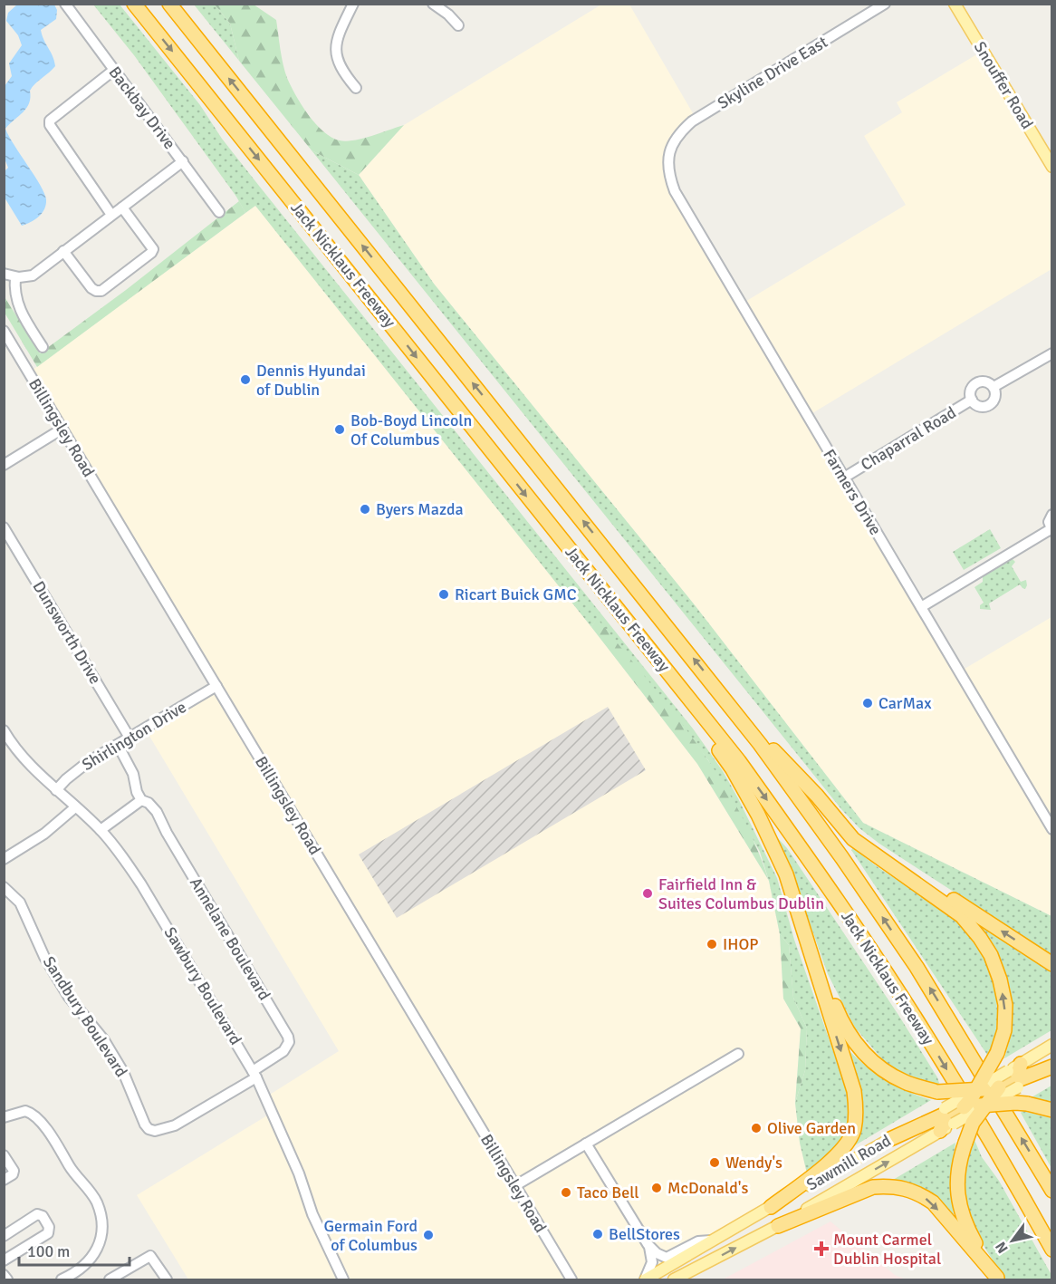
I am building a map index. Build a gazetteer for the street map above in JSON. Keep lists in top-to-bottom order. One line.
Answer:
{"streets":{"highway":["Jack Nicklaus Freeway"],"main road":["Snouffer Road","Sawmill Road"],"street":["Skyline Drive East","Backbay Drive","Billingsley Road","Chaparral Road","Farmers Drive","Dunsworth Drive","Shirlington Drive","Annelane Boulevard","Sawbury Boulevard","Sandbury Boulevard"]},"crossings":[["Skyline Drive East","Farmers Drive"],["Billingsley Road","Shirlington Drive"],["Chaparral Road","Farmers Drive"],["Dunsworth Drive","Shirlington Drive"],["Shirlington Drive","Annelane Boulevard"],["Shirlington Drive","Sawbury Boulevard"],["Annelane Boulevard","Sawbury Boulevard"],["Annelane Boulevard","Sandbury Boulevard"],["Sawbury Boulevard","Sandbury Boulevard"]],"places":{"other":["Dennis Hyundai of Dublin","Bob-Boyd Lincoln Of Columbus","Byers Mazda","Ricart Buick GMC","CarMax","Fairfield Inn & Suites Columbus Dublin","IHOP","Olive Garden","Wendy's","McDonald's","Taco Bell","BellStores","Germain Ford of Columbus"],"health":["Mount Carmel Dublin Hospital"]},"scale_bar":"100 m","north":"bottom left"}
